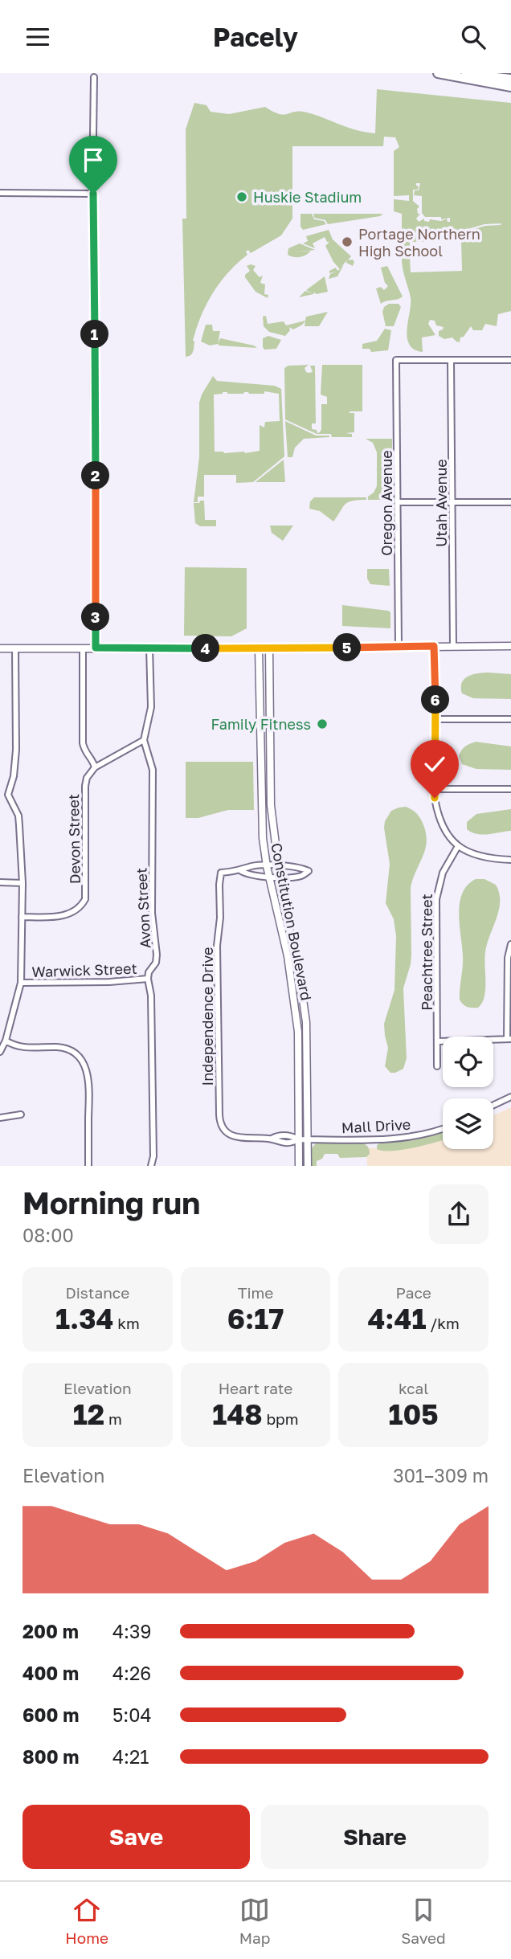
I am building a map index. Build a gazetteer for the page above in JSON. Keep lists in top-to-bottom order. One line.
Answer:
{"streets":{"street":["Oregon Avenue","Utah Avenue","Devon Street","Avon Street","Constitution Boulevard","Peachtree Street","Warwick Street","Independence Drive","Mall Drive"]},"crossings":[["Oregon Avenue","Utah Avenue"],["Avon Street","Warwick Street"],["Constitution Boulevard","Independence Drive"],["Constitution Boulevard","Mall Drive"],["Independence Drive","Mall Drive"]],"places":["Huskie Stadium","Portage Northern High School","Family Fitness"],"page":{"header":"Pacely","pins":["1","2","3","5","4","6"],"heading":["Morning run","08:00"],"stats":[["Distance","1.34 km"],["Time","6:17"],["Pace","4:41 /km"],["Elevation","12 m"],["Heart rate","148 bpm"],["kcal","105"]],"chart":["Elevation","301–309 m"],"list":[{"name":"200 m","note":"4:39"},{"name":"400 m","note":"4:26"},{"name":"600 m","note":"5:04"},{"name":"800 m","note":"4:21"}],"buttons":["Save","Share"],"tabs":["Home","Map","Saved"]}}
